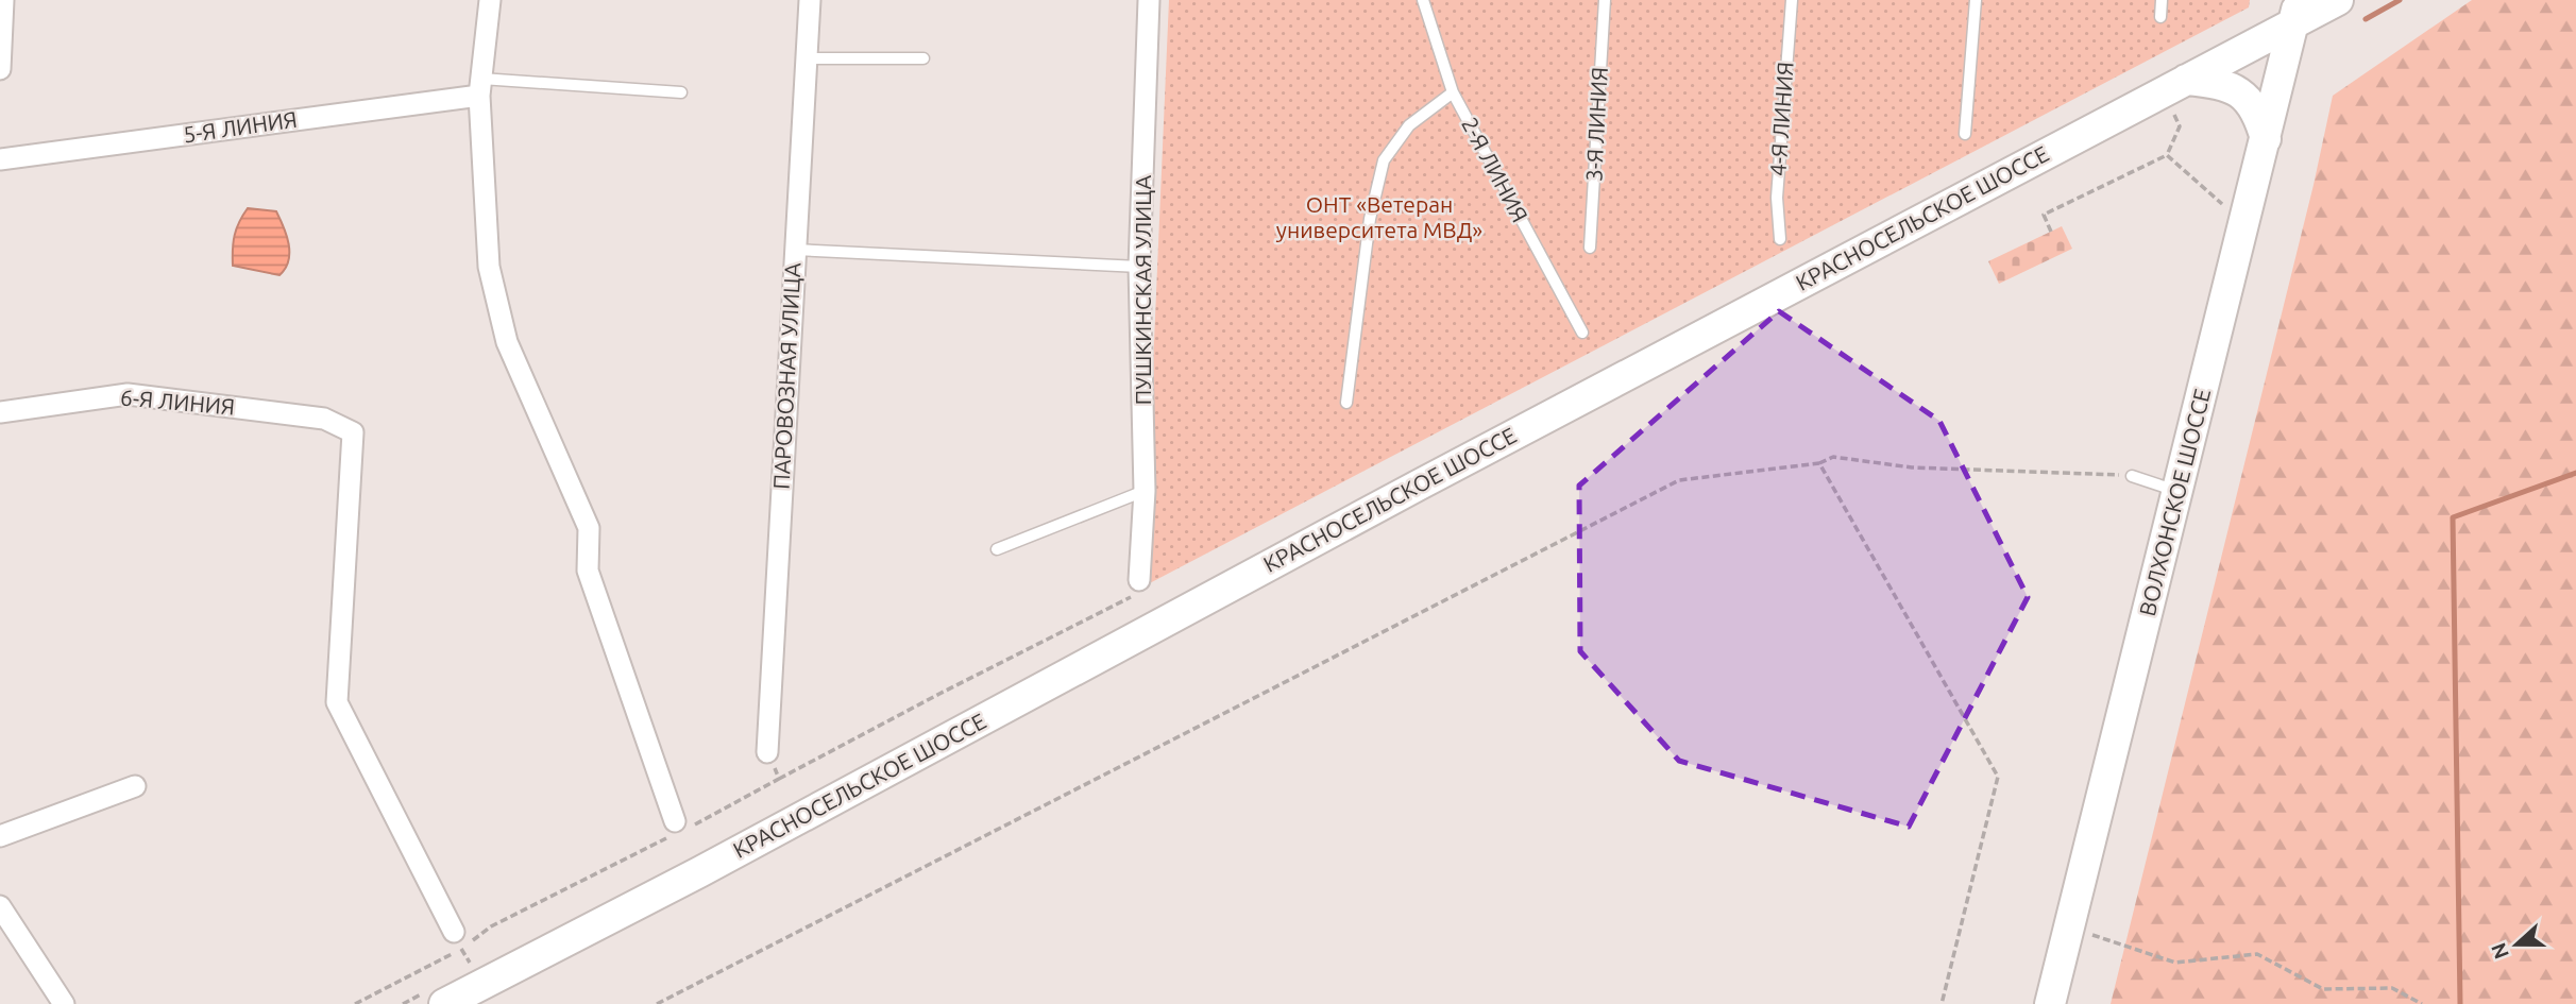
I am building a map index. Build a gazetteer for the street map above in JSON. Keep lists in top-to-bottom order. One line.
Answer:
{"streets":{"main road":["КРАСНОСЕЛЬСКОЕ ШОССЕ","ВОЛХОНСКОЕ ШОССЕ"],"street":["5-Я ЛИНИЯ","ПУШКИНСКАЯ УЛИЦА","ПАРОВОЗНАЯ УЛИЦА","6-Я ЛИНИЯ"],"lane":["4-Я ЛИНИЯ","3-Я ЛИНИЯ","2-Я ЛИНИЯ"]},"crossings":[["КРАСНОСЕЛЬСКОЕ ШОССЕ","ВОЛХОНСКОЕ ШОССЕ"]],"parks":["ОНТ «Ветеран университета МВД»"],"north":"left"}
